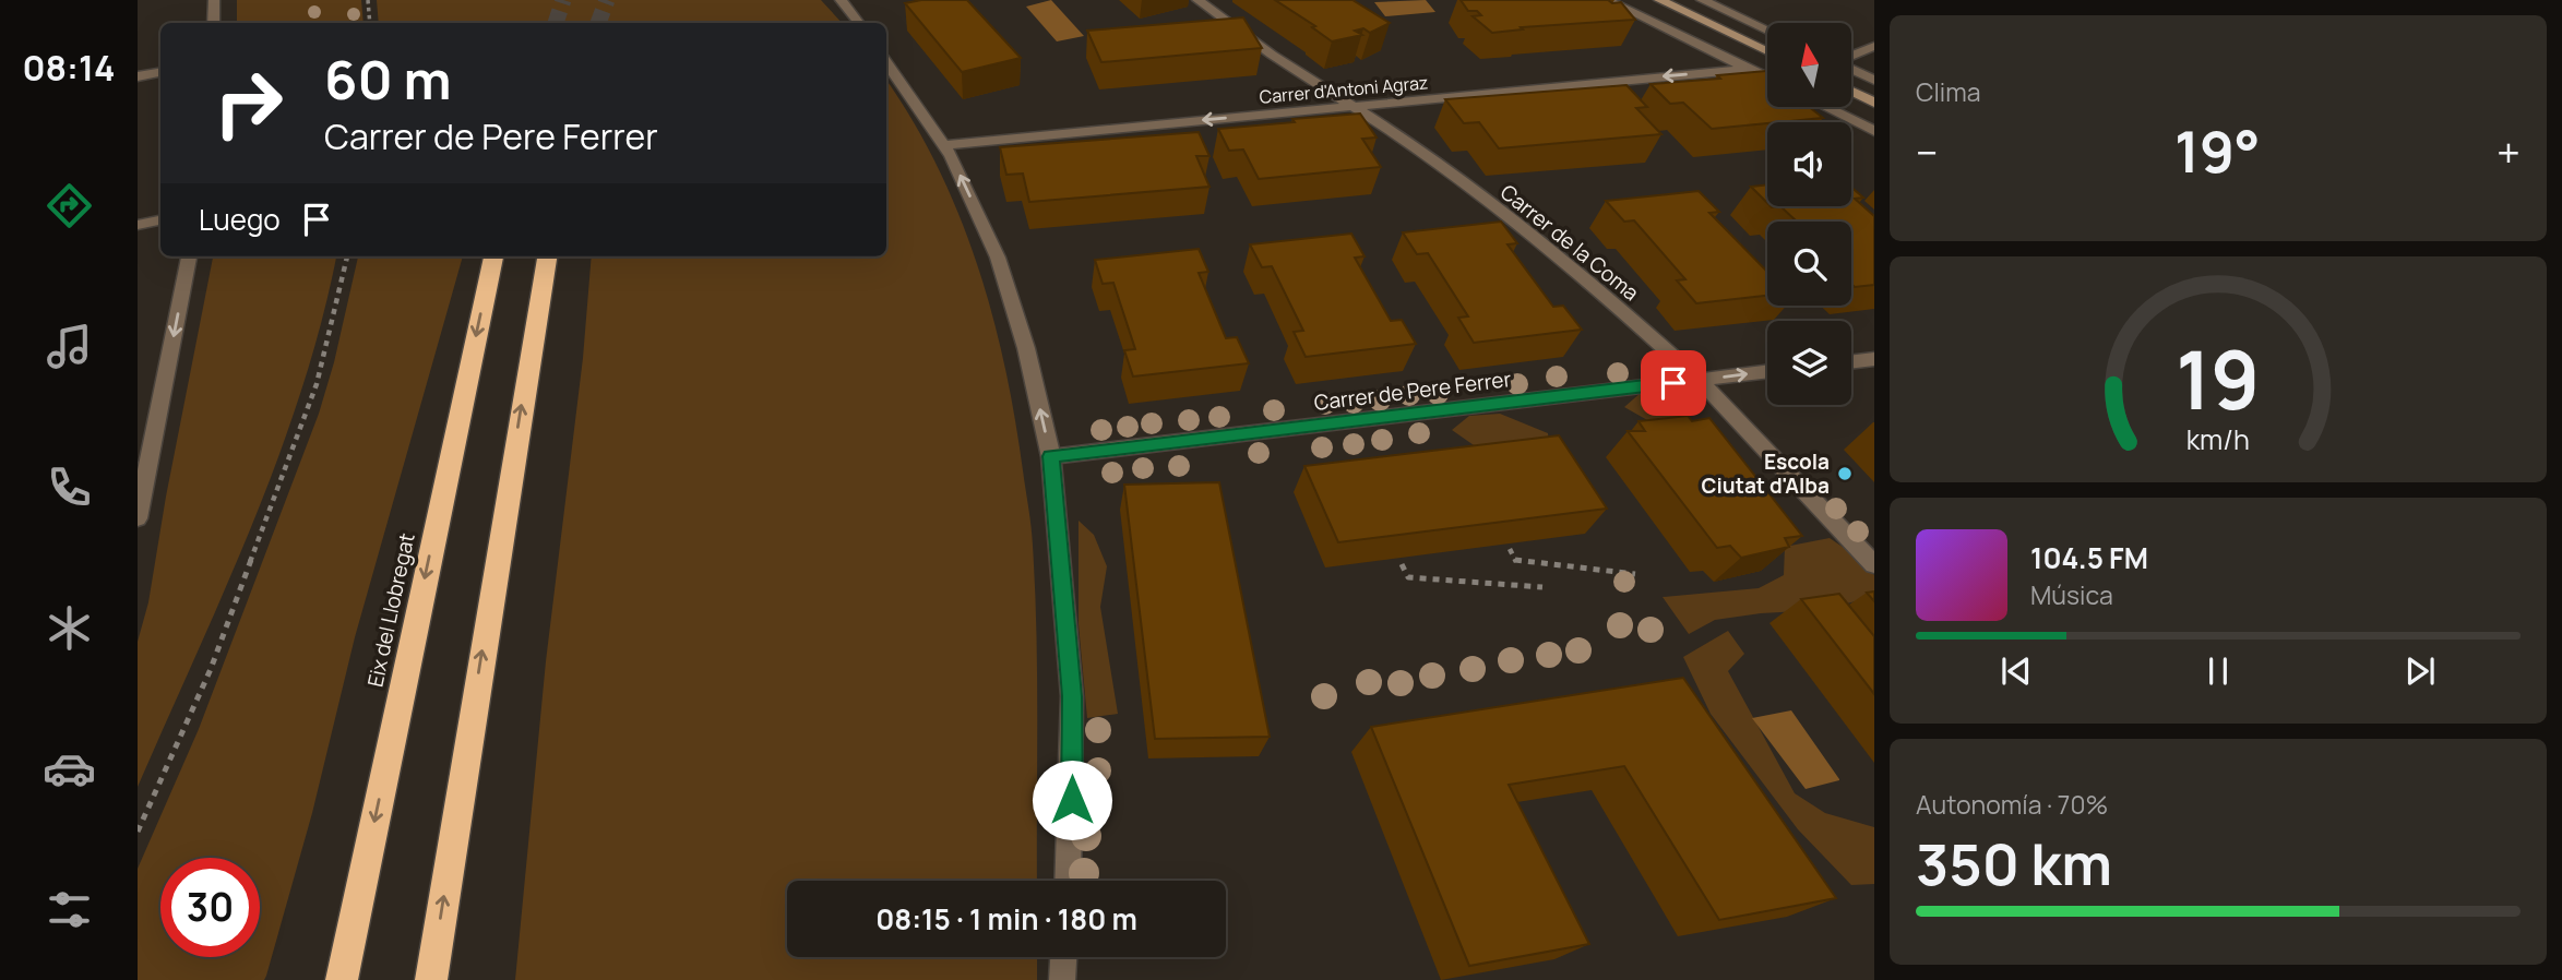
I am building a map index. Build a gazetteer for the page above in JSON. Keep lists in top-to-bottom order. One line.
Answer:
{"streets":{"highway":["Eix del Llobregat"],"street":["Carrer d'Antoni Agraz","Carrer de la Coma","Carrer de Pere Ferrer"]},"crossings":[["Carrer d'Antoni Agraz","Carrer de la Coma"],["Carrer de la Coma","Carrer de Pere Ferrer"]],"one_way":["Carrer d'Antoni Agraz"],"places":["Escola Ciutat d'Alba"],"north":"top","page":{"tabs":"08:14","tile":["Clima",["Autonomía · 70%","350 km"]],"turn":["60 m","Carrer de Pere Ferrer"],"heat":["−","19°","+"],"then":"Luego","song":["104.5 FM","Música"],"limit":"30","trip":"08:15 · 1 min · 180 m","gauge":["19","km/h"]}}
